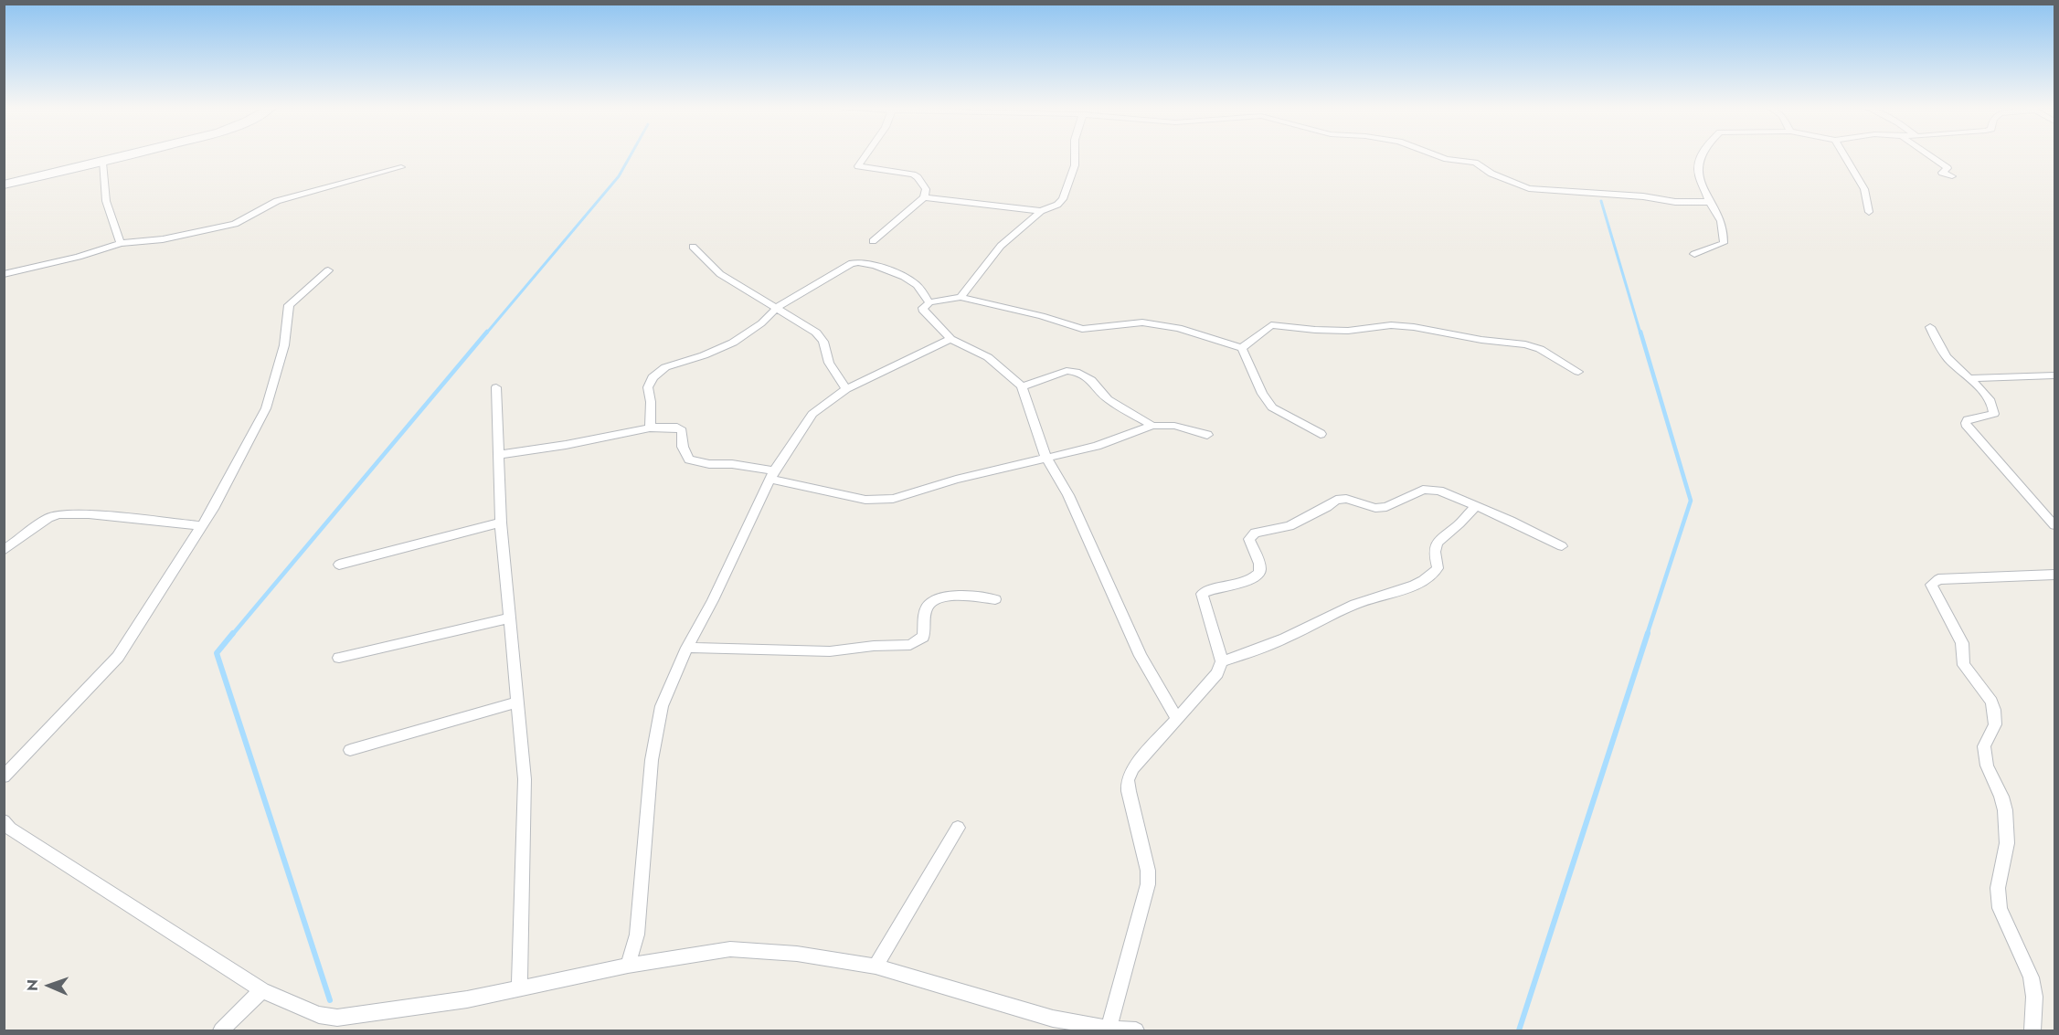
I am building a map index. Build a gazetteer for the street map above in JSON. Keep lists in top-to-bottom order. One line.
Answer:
{"north":"left"}
